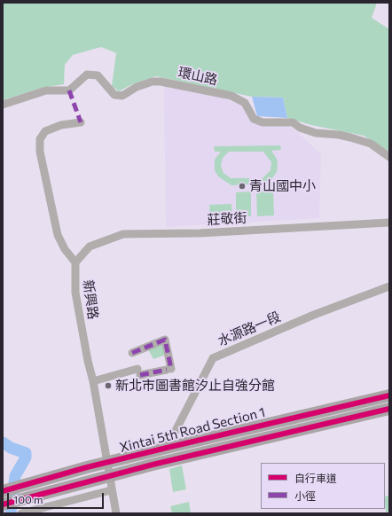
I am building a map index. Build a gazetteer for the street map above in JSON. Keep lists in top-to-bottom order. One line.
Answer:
{"streets":{"main road":["Xintai 5th Road Section 1"],"street":["環山路","莊敬街","新興路","水源路一段"]},"crossings":[["莊敬街","新興路"],["新興路","Xintai 5th Road Section 1"],["水源路一段","Xintai 5th Road Section 1"]],"places":["青山國中小","新北市圖書館汐止自強分館"],"legend":["自行車道","小徑"],"scale_bar":"100 m"}
